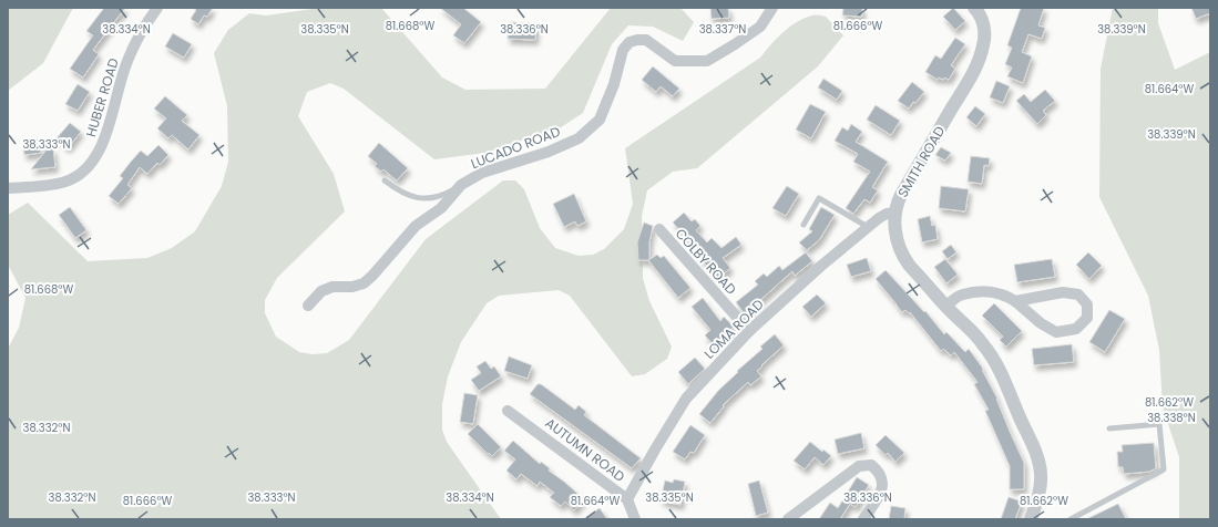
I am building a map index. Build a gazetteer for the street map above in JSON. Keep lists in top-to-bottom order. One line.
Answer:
{"streets":{"street":["HUBER ROAD","LUCADO ROAD","SMITH ROAD","COLBY ROAD","LOMA ROAD","AUTUMN ROAD"]},"crossings":[["SMITH ROAD","LOMA ROAD"],["COLBY ROAD","LOMA ROAD"],["LOMA ROAD","AUTUMN ROAD"]],"coordinates":["81.668°W","81.666°W","38.334°N","38.335°N","38.336°N","38.337°N","38.339°N","81.664°W","38.333°N","81.662°W","38.338°N","38.332°N"]}
